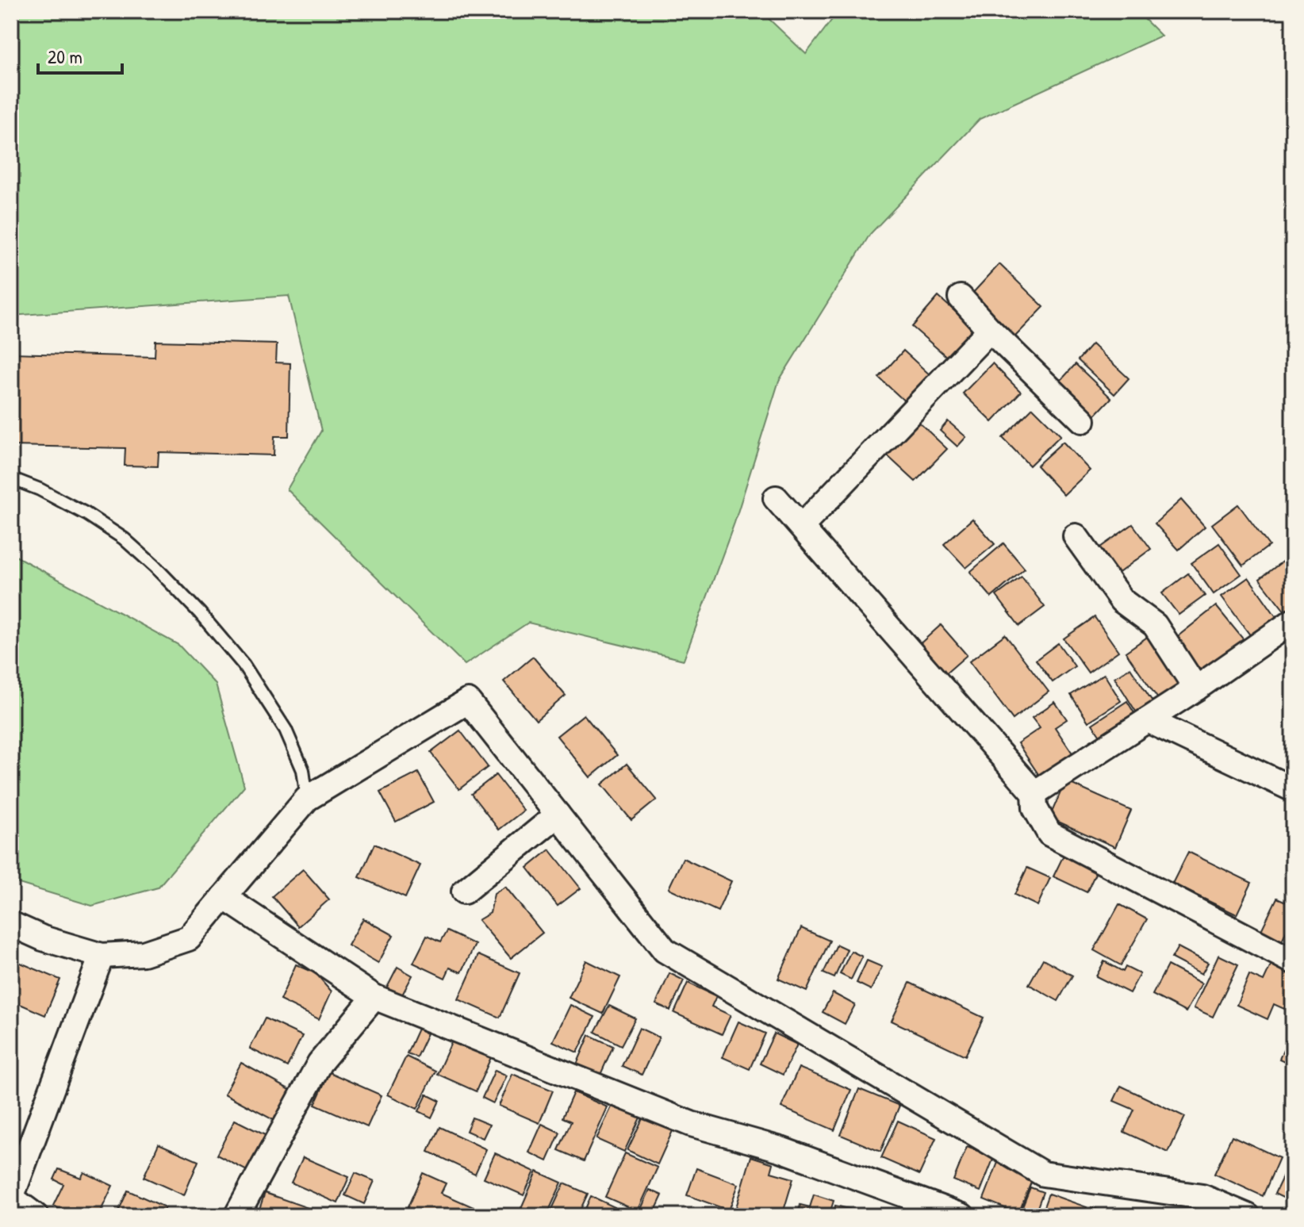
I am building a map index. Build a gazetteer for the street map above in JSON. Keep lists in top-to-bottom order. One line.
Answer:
{"scale_bar":"20 m"}
